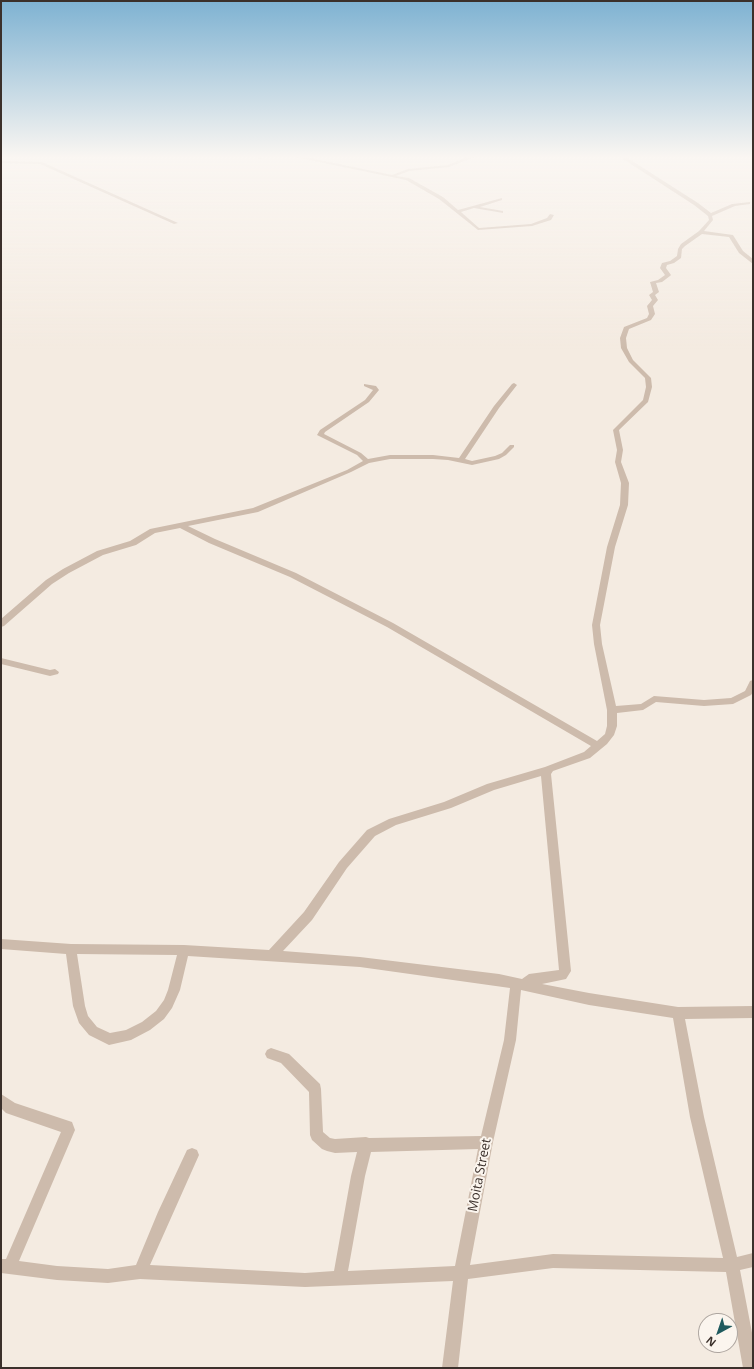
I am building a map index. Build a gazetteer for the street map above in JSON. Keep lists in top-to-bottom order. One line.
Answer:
{"streets":{"street":["Moita Street"]},"north":"bottom left"}
